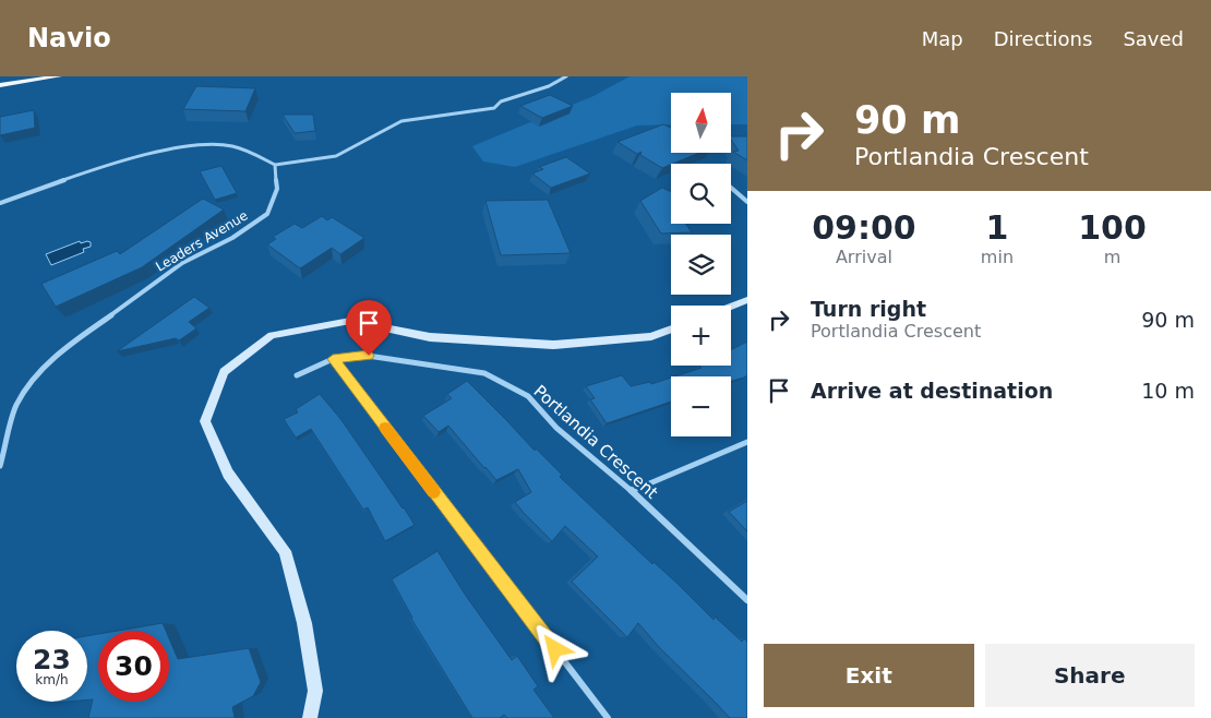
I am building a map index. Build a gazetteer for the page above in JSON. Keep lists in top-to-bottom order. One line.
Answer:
{"streets":{"street":["Leaders Avenue","Portlandia Crescent"]},"north":"top","page":{"header":"Navio","nav":["Map","Directions","Saved"],"turn":["90 m","Portlandia Crescent"],"map_buttons":["+","−"],"eta":["09:00","Arrival","1","min","100","m"],"list":[{"name":"Turn right","note":"Portlandia Crescent","value":"90 m"},{"name":"Arrive at destination","value":"10 m"}],"speed":"23 km/h","limit":"30","buttons":["Exit","Share"]}}
